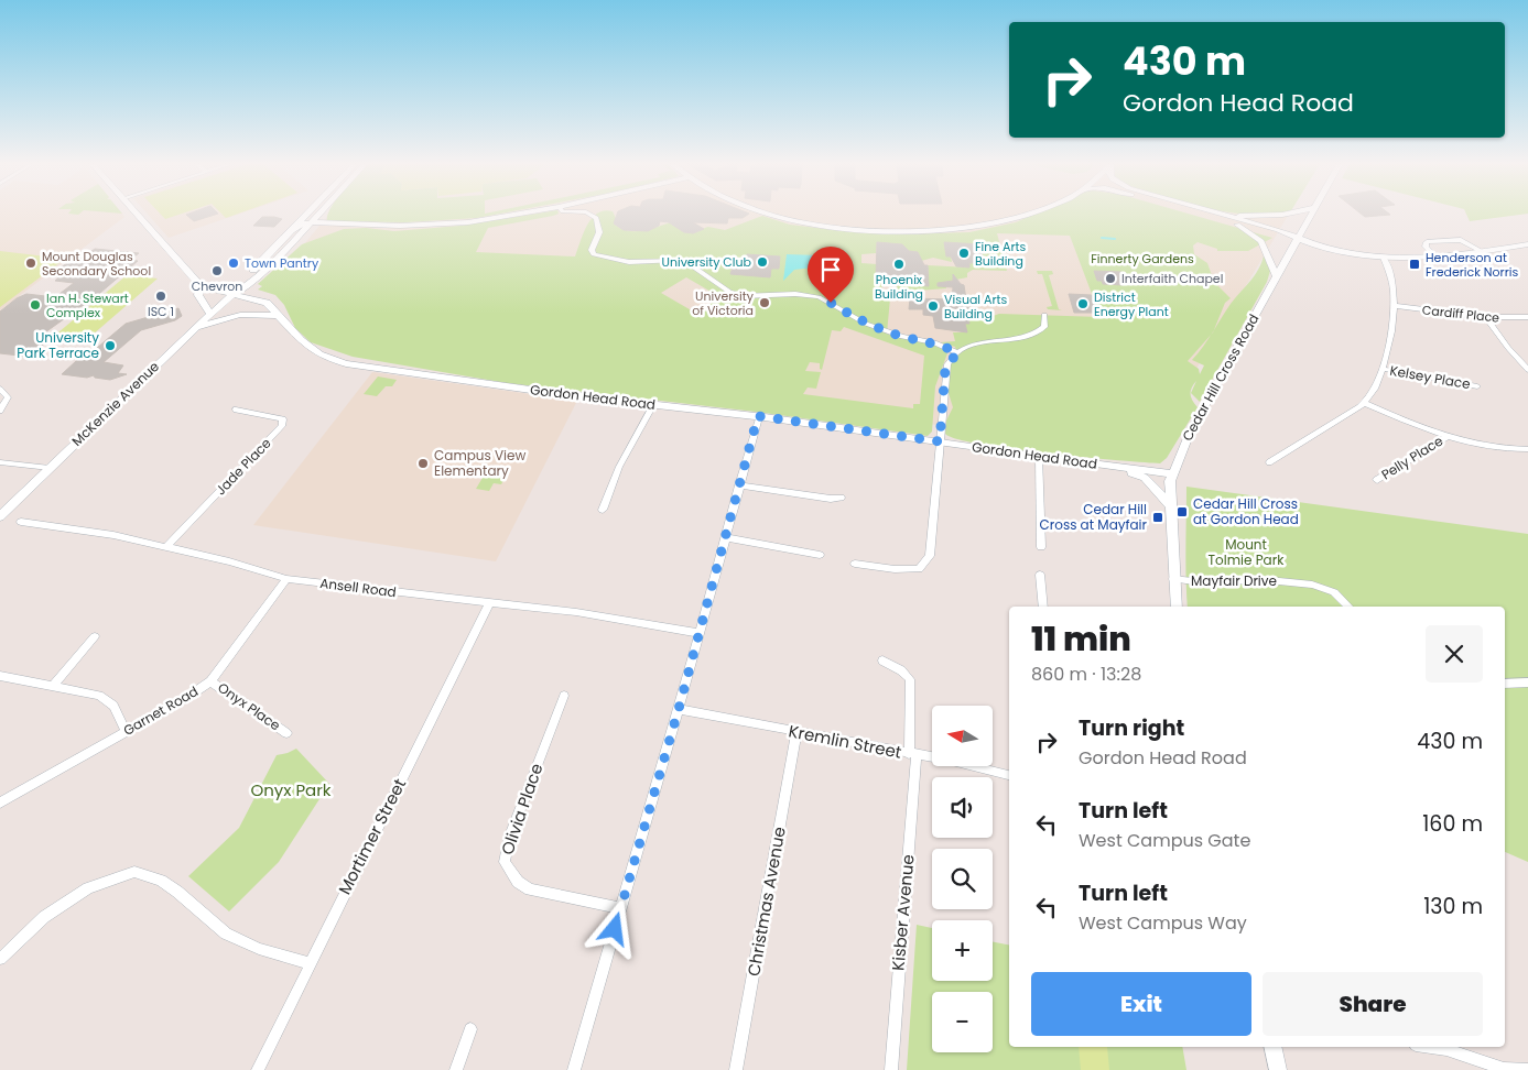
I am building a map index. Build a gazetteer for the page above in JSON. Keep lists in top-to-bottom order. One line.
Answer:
{"streets":{"main road":["Cedar Hill Cross Road","Gordon Head Road","McKenzie Avenue"],"street":["Cardiff Place","Kelsey Place","Pelly Place","Jade Place","Mayfair Drive","Ansell Road","Onyx Place","Garnet Road","Kremlin Street","Olivia Place","Mortimer Street","Christmas Avenue","Kisber Avenue"]},"crossings":[["Cedar Hill Cross Road","Gordon Head Road"],["Cedar Hill Cross Road","Mayfair Drive"],["Gordon Head Road","McKenzie Avenue"],["Jade Place","Ansell Road"],["Ansell Road","Garnet Road"],["Ansell Road","Mortimer Street"],["Onyx Place","Garnet Road"],["Kremlin Street","Christmas Avenue"],["Kremlin Street","Kisber Avenue"]],"parks":["Finnerty Gardens","Mount Tolmie Park","Onyx Park"],"places":{"other":["Fine Arts Building","University Club","Mount Douglas Secondary School","Town Pantry","Phoenix Building","Chevron","Interfaith Chapel","ISC 1","University of Victoria","District Energy Plant","Ian H. Stewart Complex","Visual Arts Building","University Park Terrace","Campus View Elementary"],"transit":["Henderson at Frederick Norris","Cedar Hill Cross at Gordon Head","Cedar Hill Cross at Mayfair"]},"north":"left","page":{"turn":["430 m","Gordon Head Road"],"heading":["11 min","860 m · 13:28"],"list":[{"name":"Turn right","note":"Gordon Head Road","value":"430 m"},{"name":"Turn left","note":"West Campus Gate","value":"160 m"},{"name":"Turn left","note":"West Campus Way","value":"130 m"}],"map_buttons":["+","−"],"buttons":["Exit","Share"]}}
